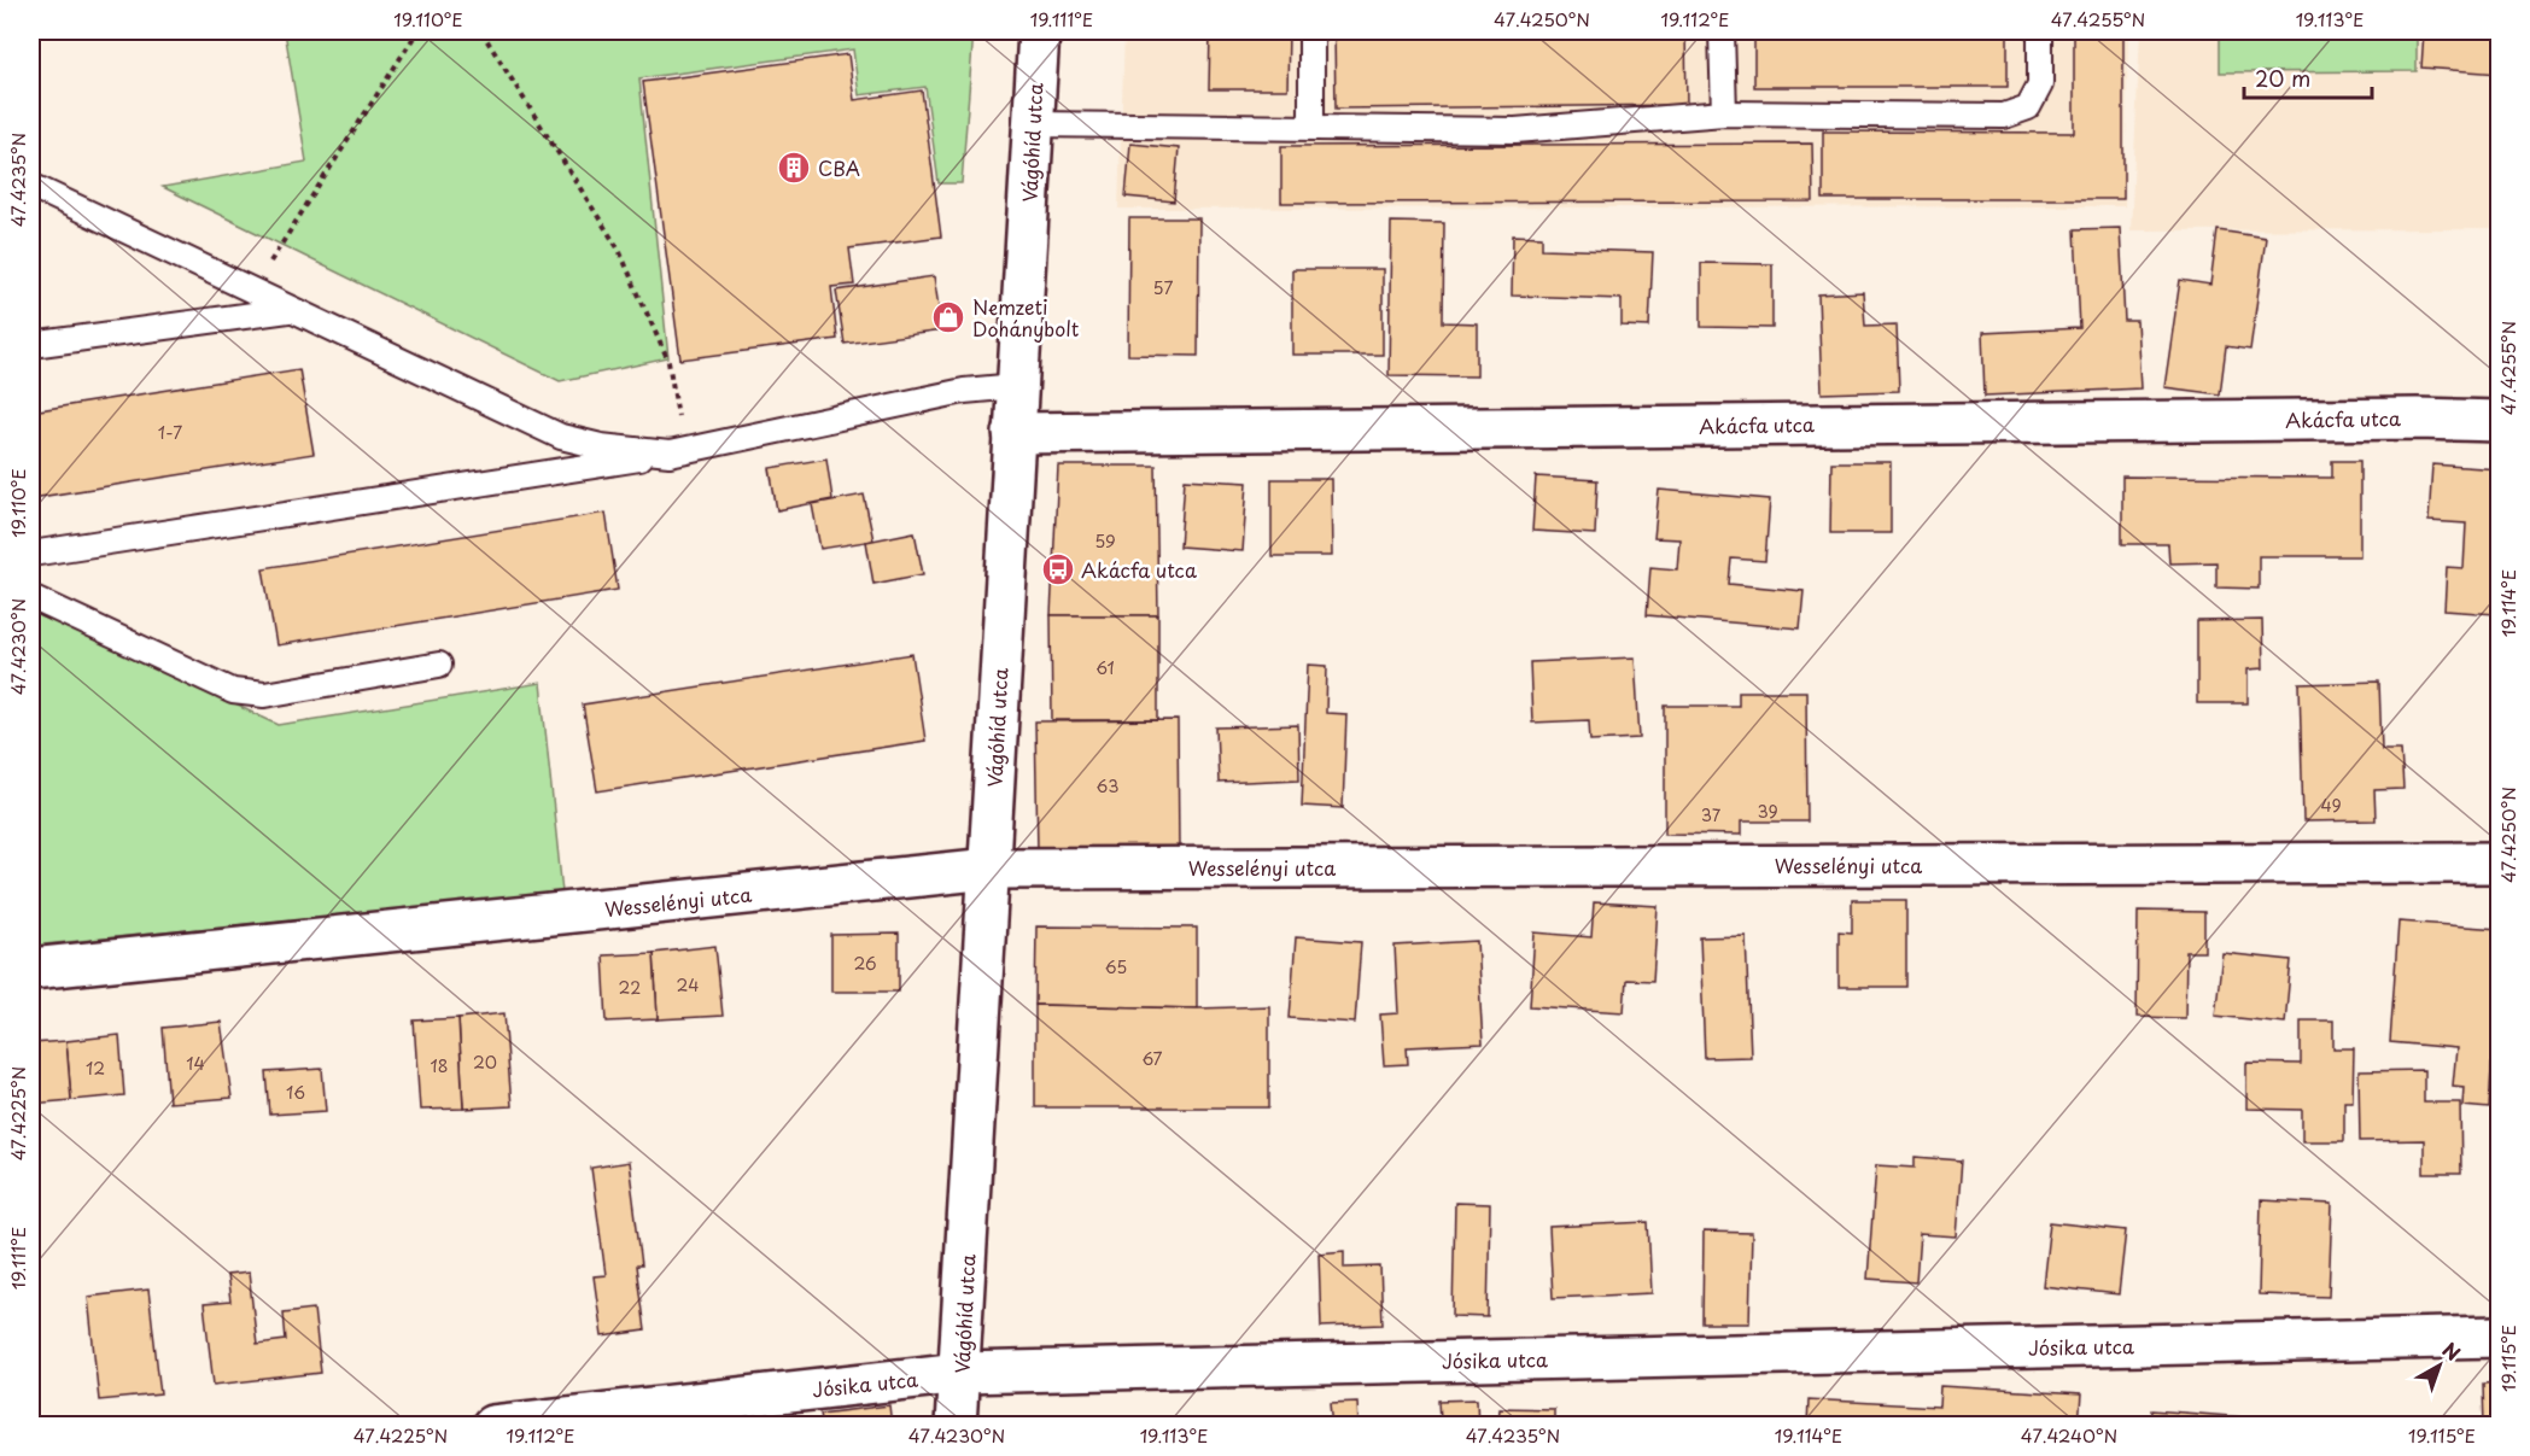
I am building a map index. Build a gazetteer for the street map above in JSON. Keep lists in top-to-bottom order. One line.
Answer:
{"streets":{"street":["Vágóhíd utca","Akácfa utca","Wesselényi utca","Jósika utca"]},"crossings":[["Vágóhíd utca","Akácfa utca"],["Vágóhíd utca","Wesselényi utca"],["Vágóhíd utca","Jósika utca"]],"places":{"building":["CBA"],"shop":["Nemzeti Dohánybolt"],"bus stop":["Akácfa utca"]},"house_numbers":["57","1-7","59","61","63","49","39","37","26","65","24","22","67","20","14","18","12","16"],"scale_bar":"20 m","north":"top right","coordinates":["19.110°E","19.111°E","47.4250°N","19.112°E","47.4255°N","19.113°E","47.4235°N","19.114°E","47.4230°N","47.4225°N","19.115°E","47.4240°N"]}
